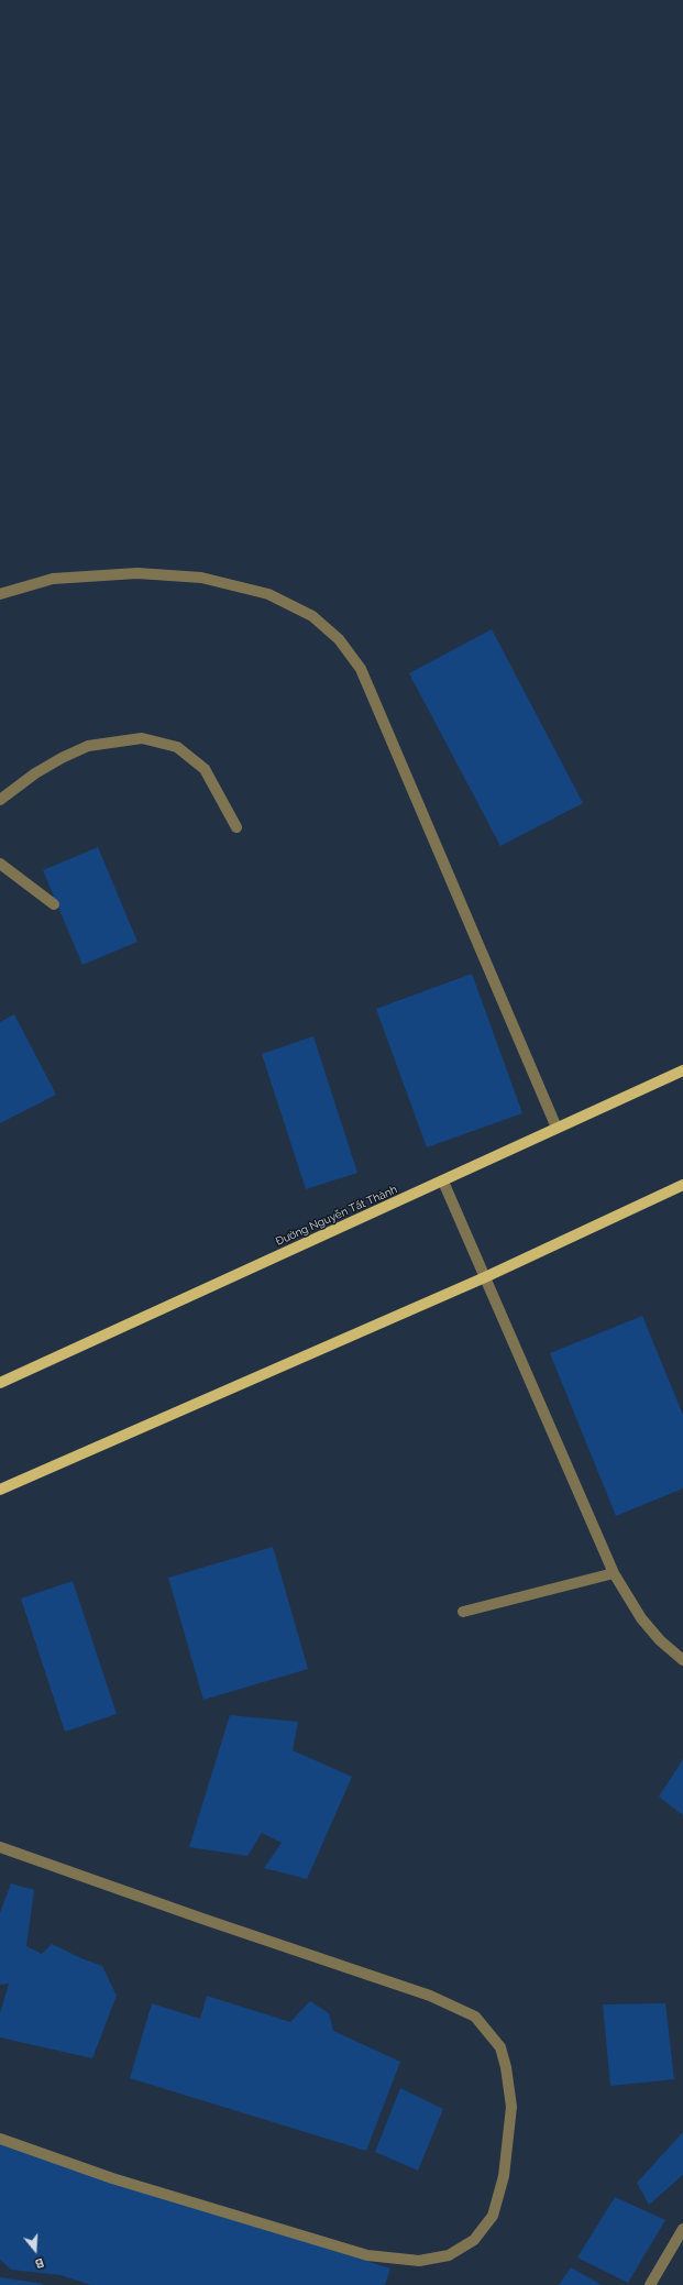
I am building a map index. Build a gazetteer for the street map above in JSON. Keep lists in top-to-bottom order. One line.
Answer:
{"streets":{"main road":["Đường Nguyễn Tất Thành"]},"north":"bottom"}
